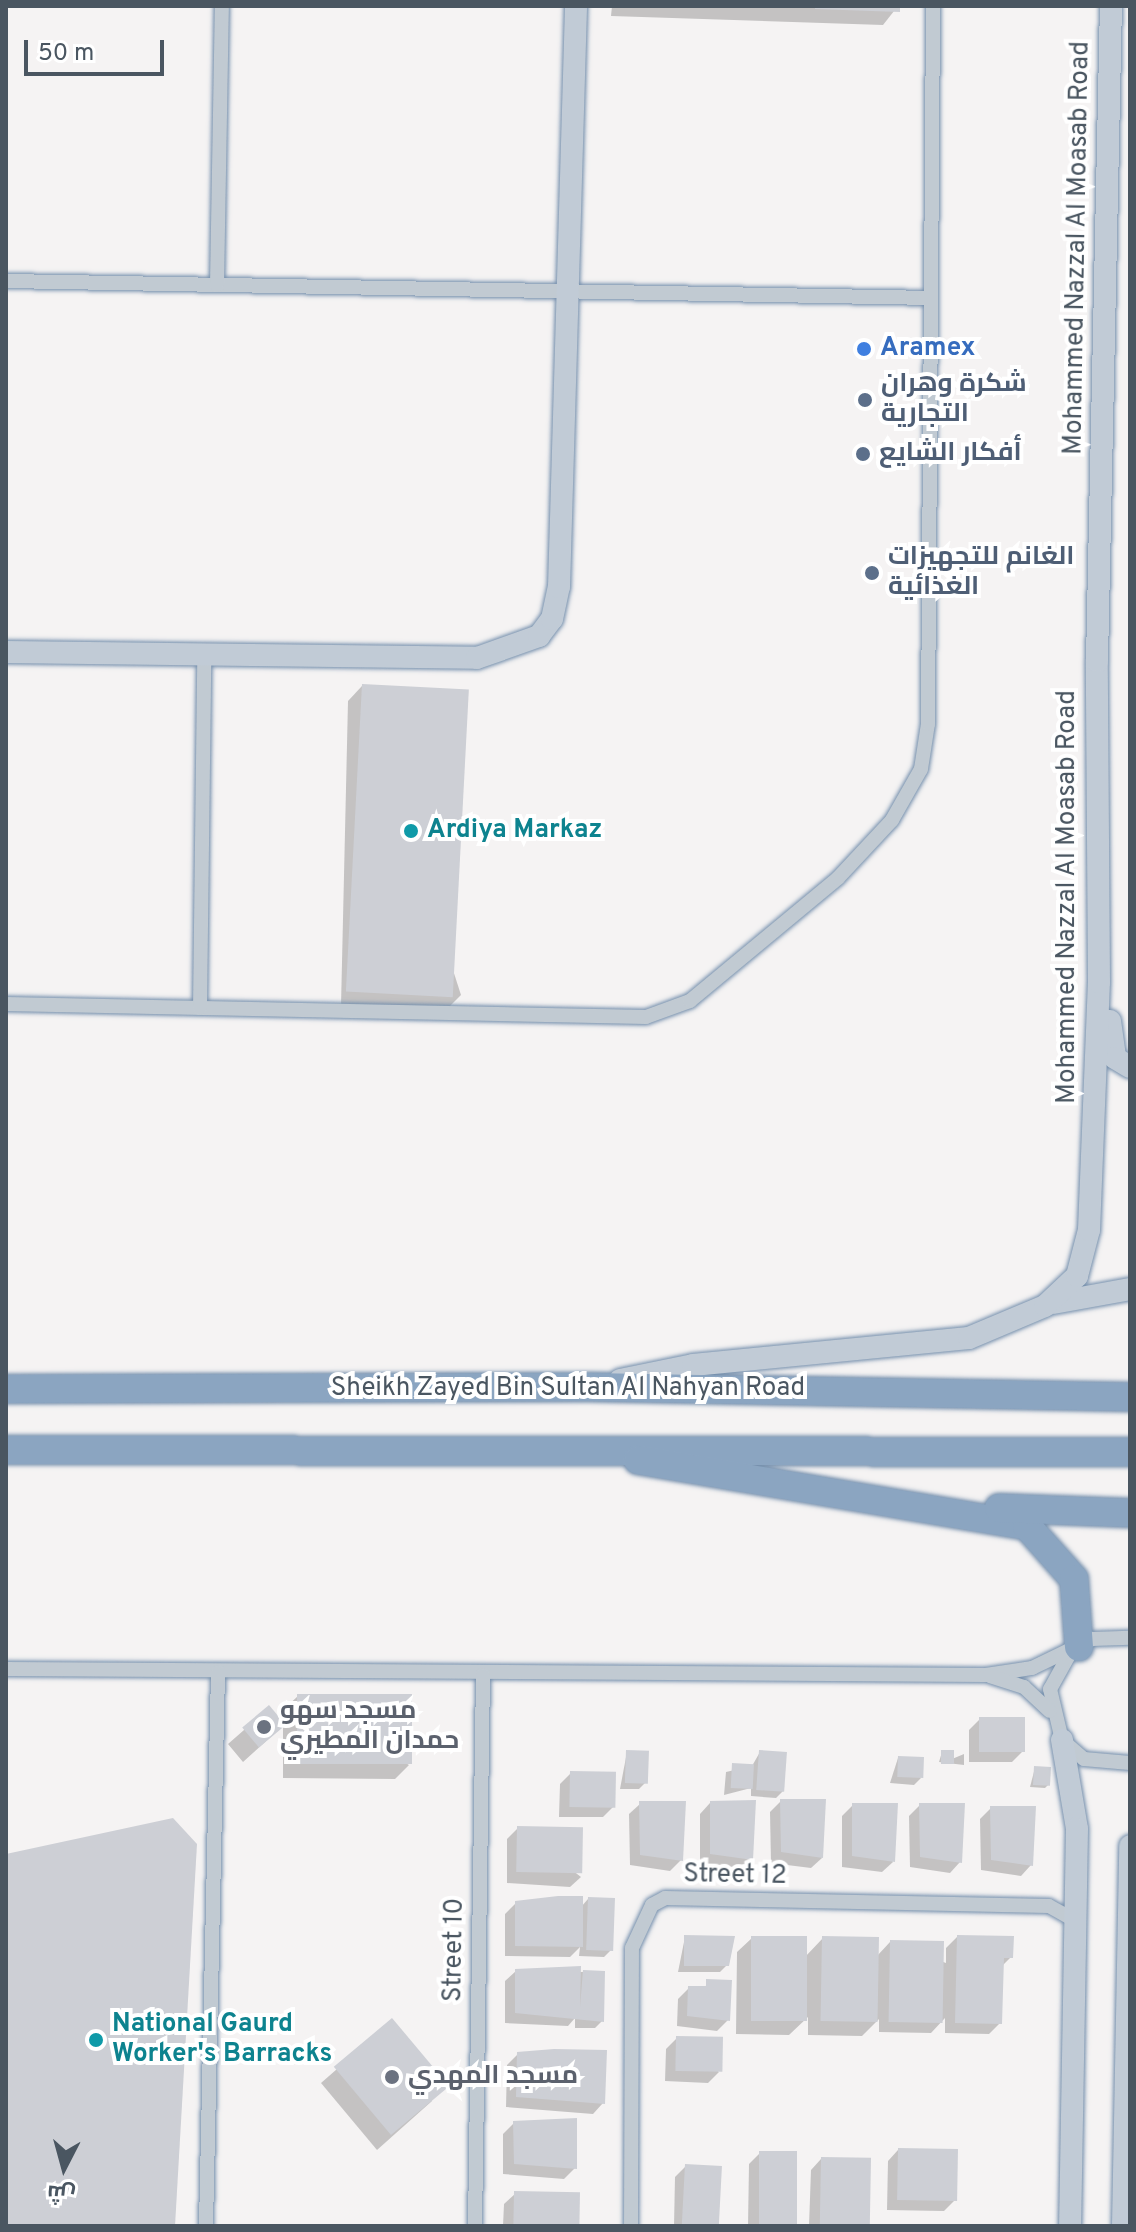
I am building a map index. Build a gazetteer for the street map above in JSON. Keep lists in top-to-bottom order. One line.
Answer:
{"streets":{"highway":["Sheikh Zayed Bin Sultan Al Nahyan Road"],"street":["Mohammed Nazzal Al Moasab Road","Street 12","Street 10"]},"crossings":[["Mohammed Nazzal Al Moasab Road","Sheikh Zayed Bin Sultan Al Nahyan Road"]],"places":["Aramex","شكرة وهران التجارية","أفكار الشايع","الغانم للتجهيزات الغذائية","Ardiya Markaz","مسجد سهو حمدان المطيري","National Gaurd Worker's Barracks","مسجد المهدي"],"scale_bar":"50 m","north":"bottom"}
